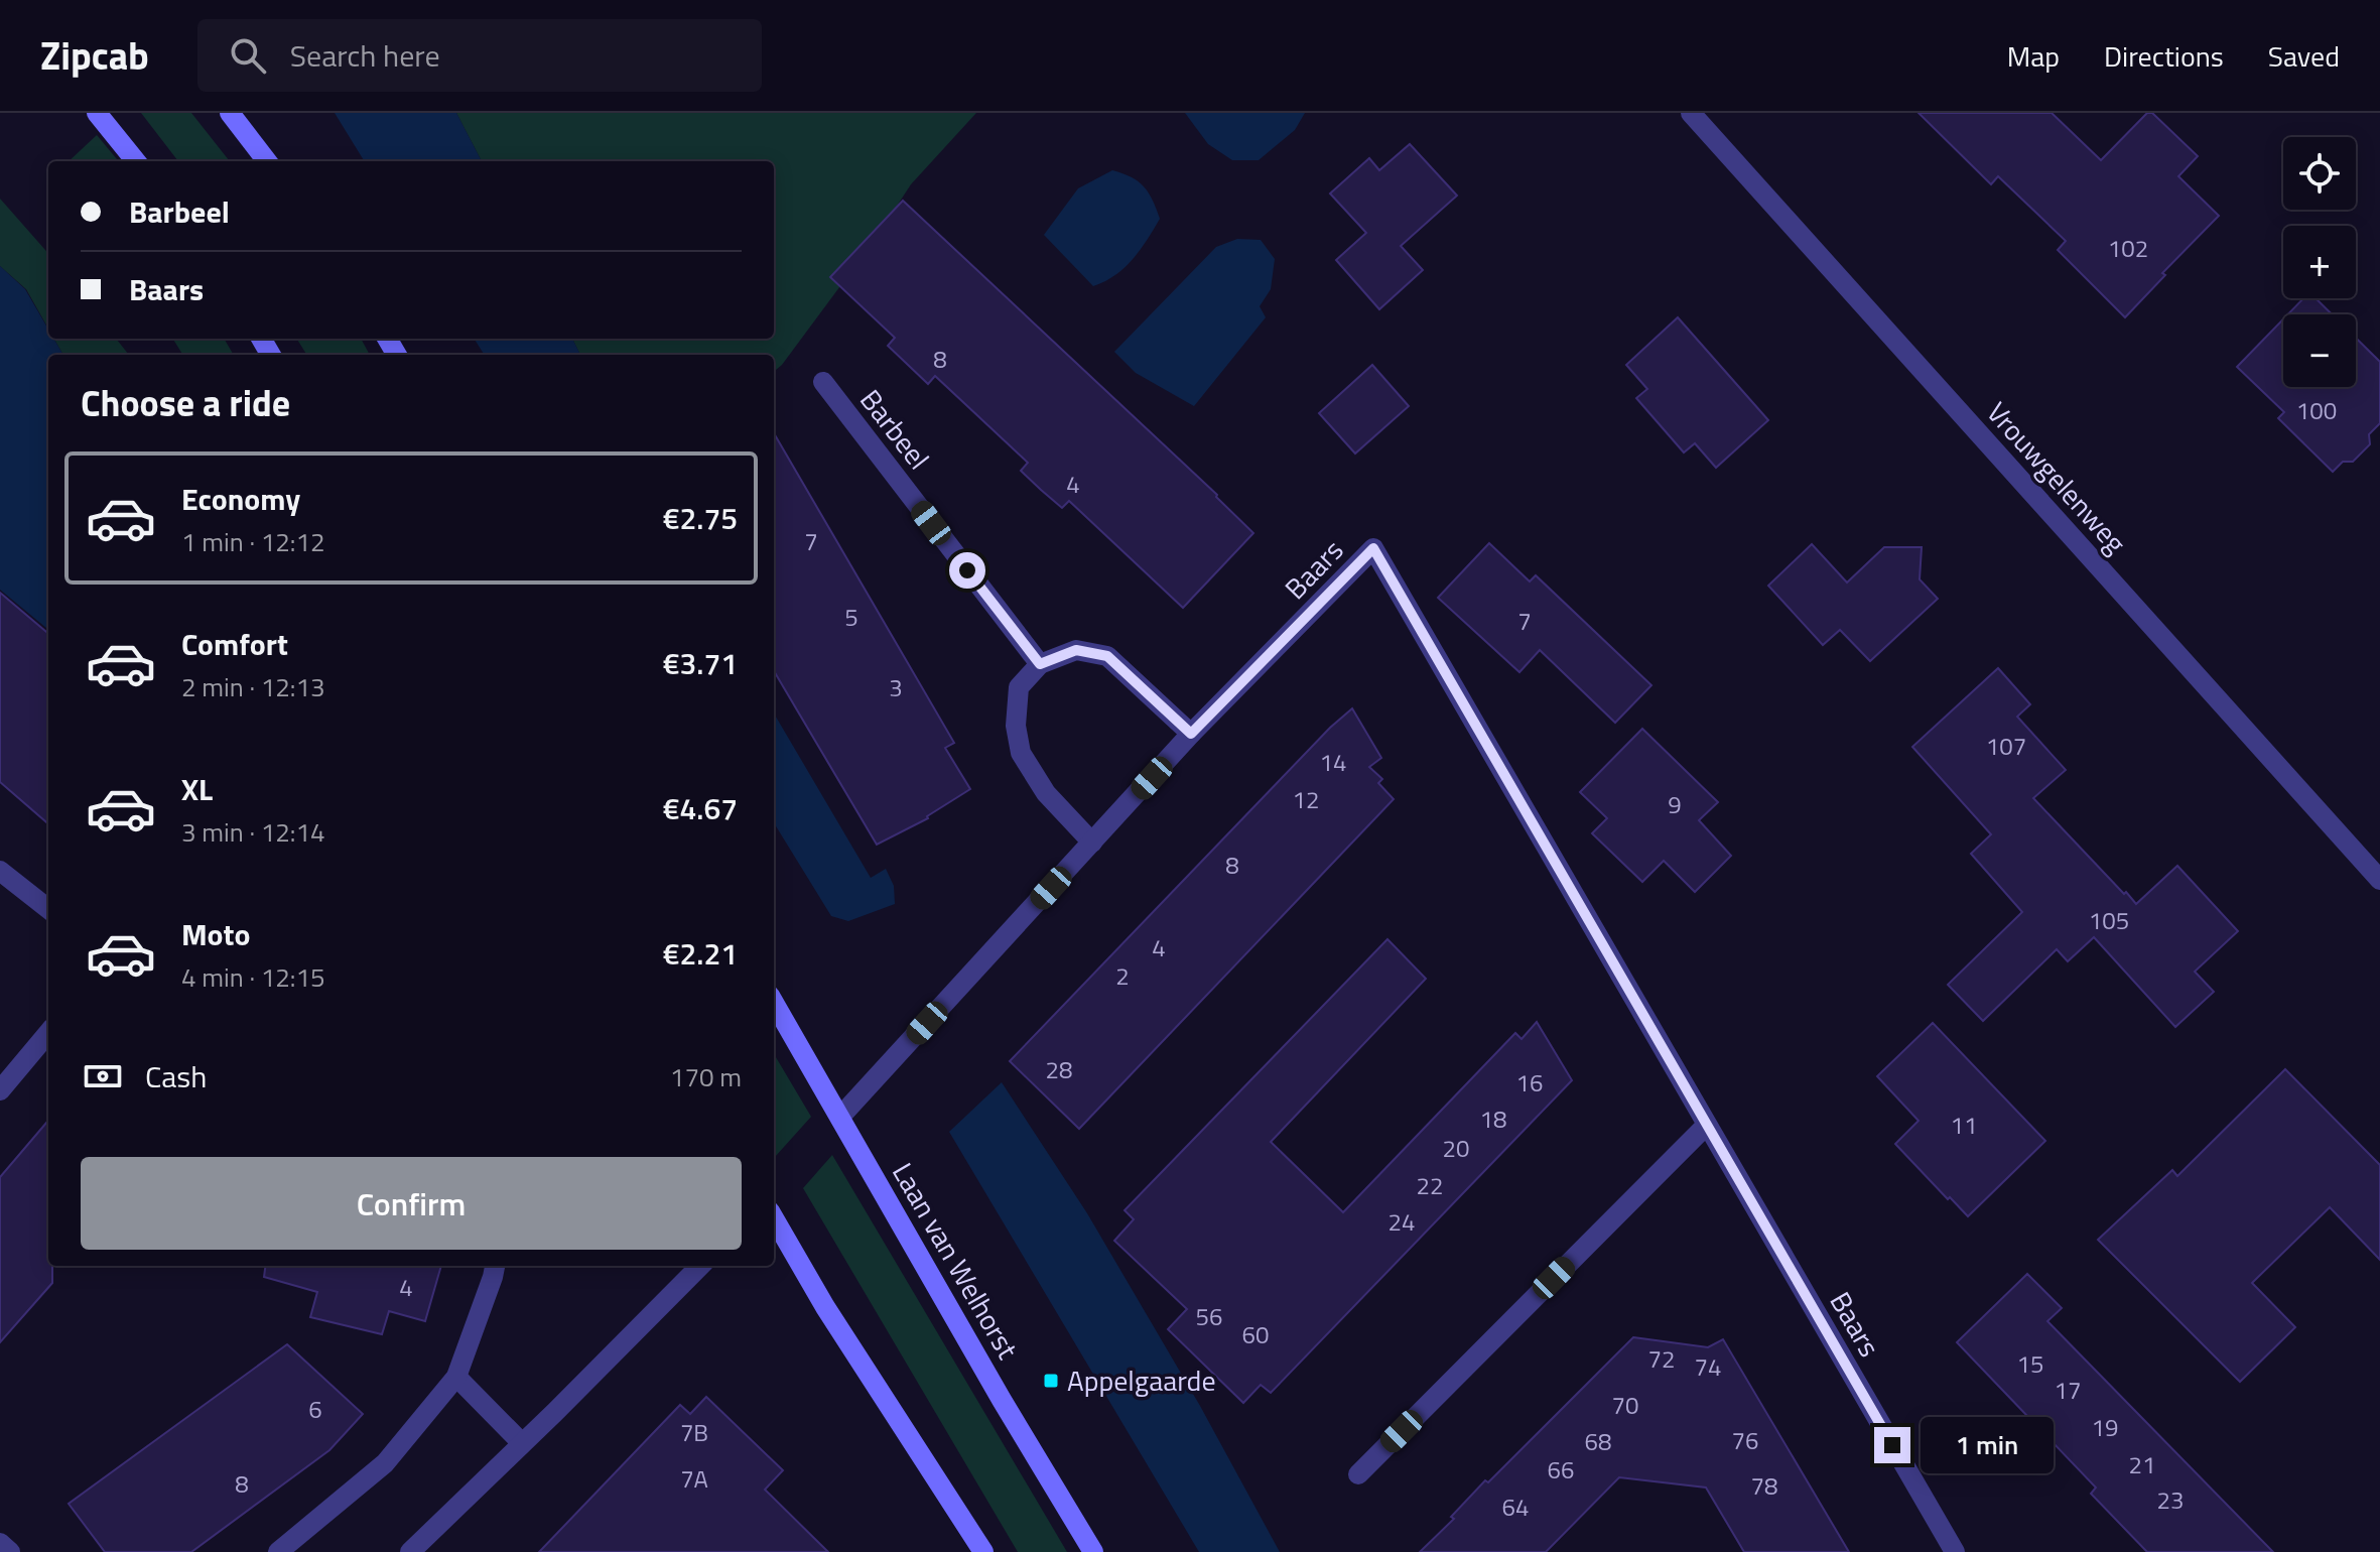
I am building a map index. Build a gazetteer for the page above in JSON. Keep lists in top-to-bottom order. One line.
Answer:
{"streets":{"main road":["Laan van Welhorst"],"street":["Barbeel","Vrouwgelenweg","Baars"]},"crossings":[["Baars","Laan van Welhorst"]],"places":{"transit":["Appelgaarde"]},"house_numbers":["102","8","100","4","7","5","7","3","107","14","12","9","8","105","4","2","28","16","18","11","20","22","24","4","56","60","72","15","74","17","70","6","19","7B","76","68","21","66","7A","8","78","23","64"],"page":{"header":"Zipcab","search":"Search here","nav":["Map","Directions","Saved"],"map_buttons":["+","−"],"banner":["Barbeel","Baars"],"heading":"Choose a ride","list":[{"name":"Economy","note":"1 min · 12:12","value":"€2.75"},{"name":"Comfort","note":"2 min · 12:13","value":"€3.71"},{"name":"XL","note":"3 min · 12:14","value":"€4.67"},{"name":"Moto","note":"4 min · 12:15","value":"€2.21"}],"pay":["Cash","170 m"],"buttons":"Confirm","bubble":"1 min"}}
